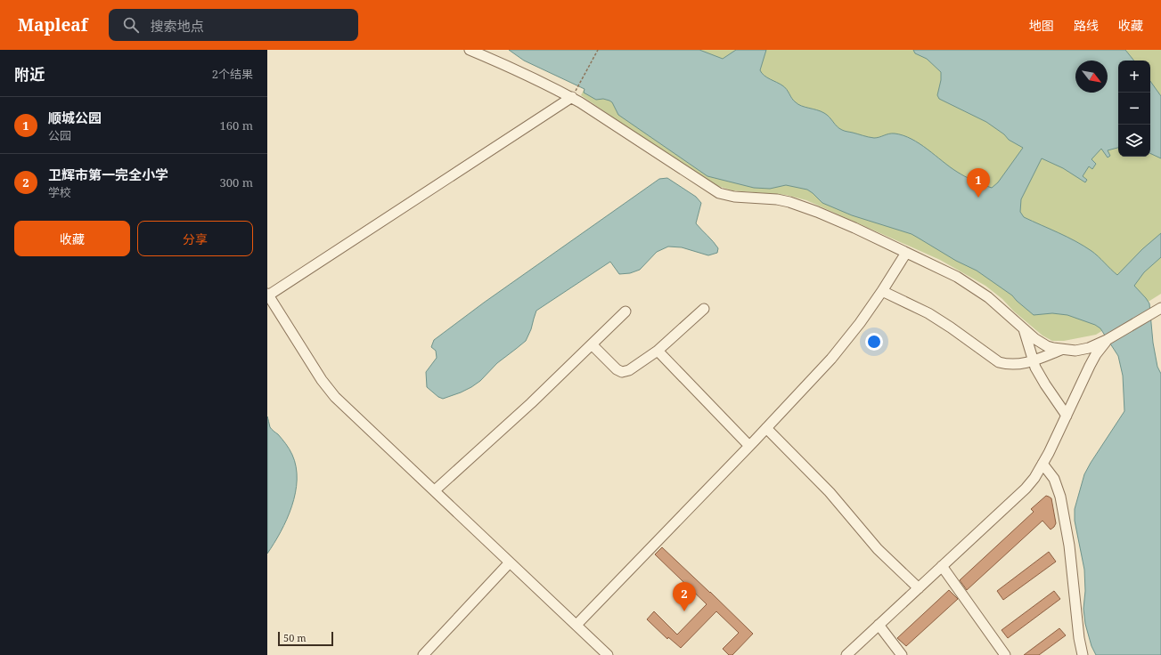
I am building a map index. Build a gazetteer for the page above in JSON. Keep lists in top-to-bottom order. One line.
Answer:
{"scale_bar":"50 m","north":"bottom right","page":{"header":"Mapleaf","search":"搜索地点","nav":["地图","路线","收藏"],"heading":["附近","2个结果"],"map_buttons":["+","−"],"list":[{"mark":"1","name":"顺城公园","note":"公园","value":"160 m"},{"mark":"2","name":"卫辉市第一完全小学","note":"学校","value":"300 m"}],"pins":["1","2"],"buttons":["收藏","分享"],"scale":"50 m"}}
